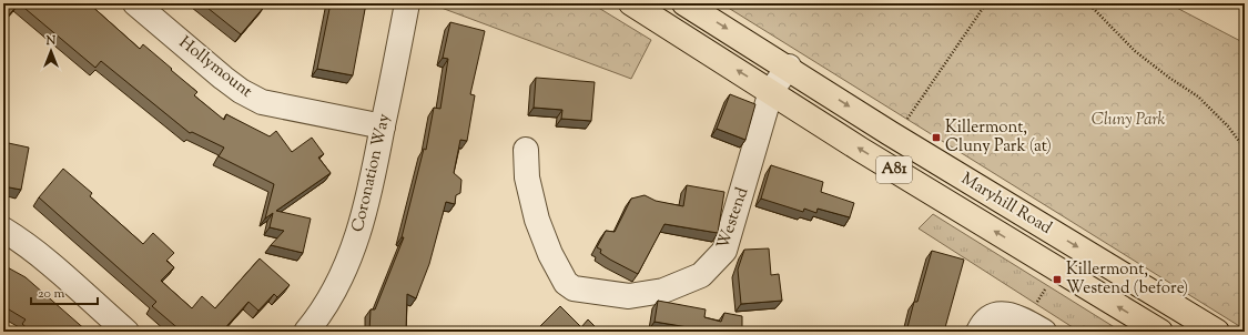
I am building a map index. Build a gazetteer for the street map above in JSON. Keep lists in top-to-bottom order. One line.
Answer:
{"streets":{"main road":["A81","Maryhill Road"],"street":["Hollymount","Coronation Way","Westend"]},"crossings":[["Hollymount","Coronation Way"],["Maryhill Road","Westend"]],"parks":["Cluny Park"],"places":{"transit":["Killermont, Cluny Park (at)","Killermont, Westend (before)"]},"scale_bar":"20 m","north":"top"}
